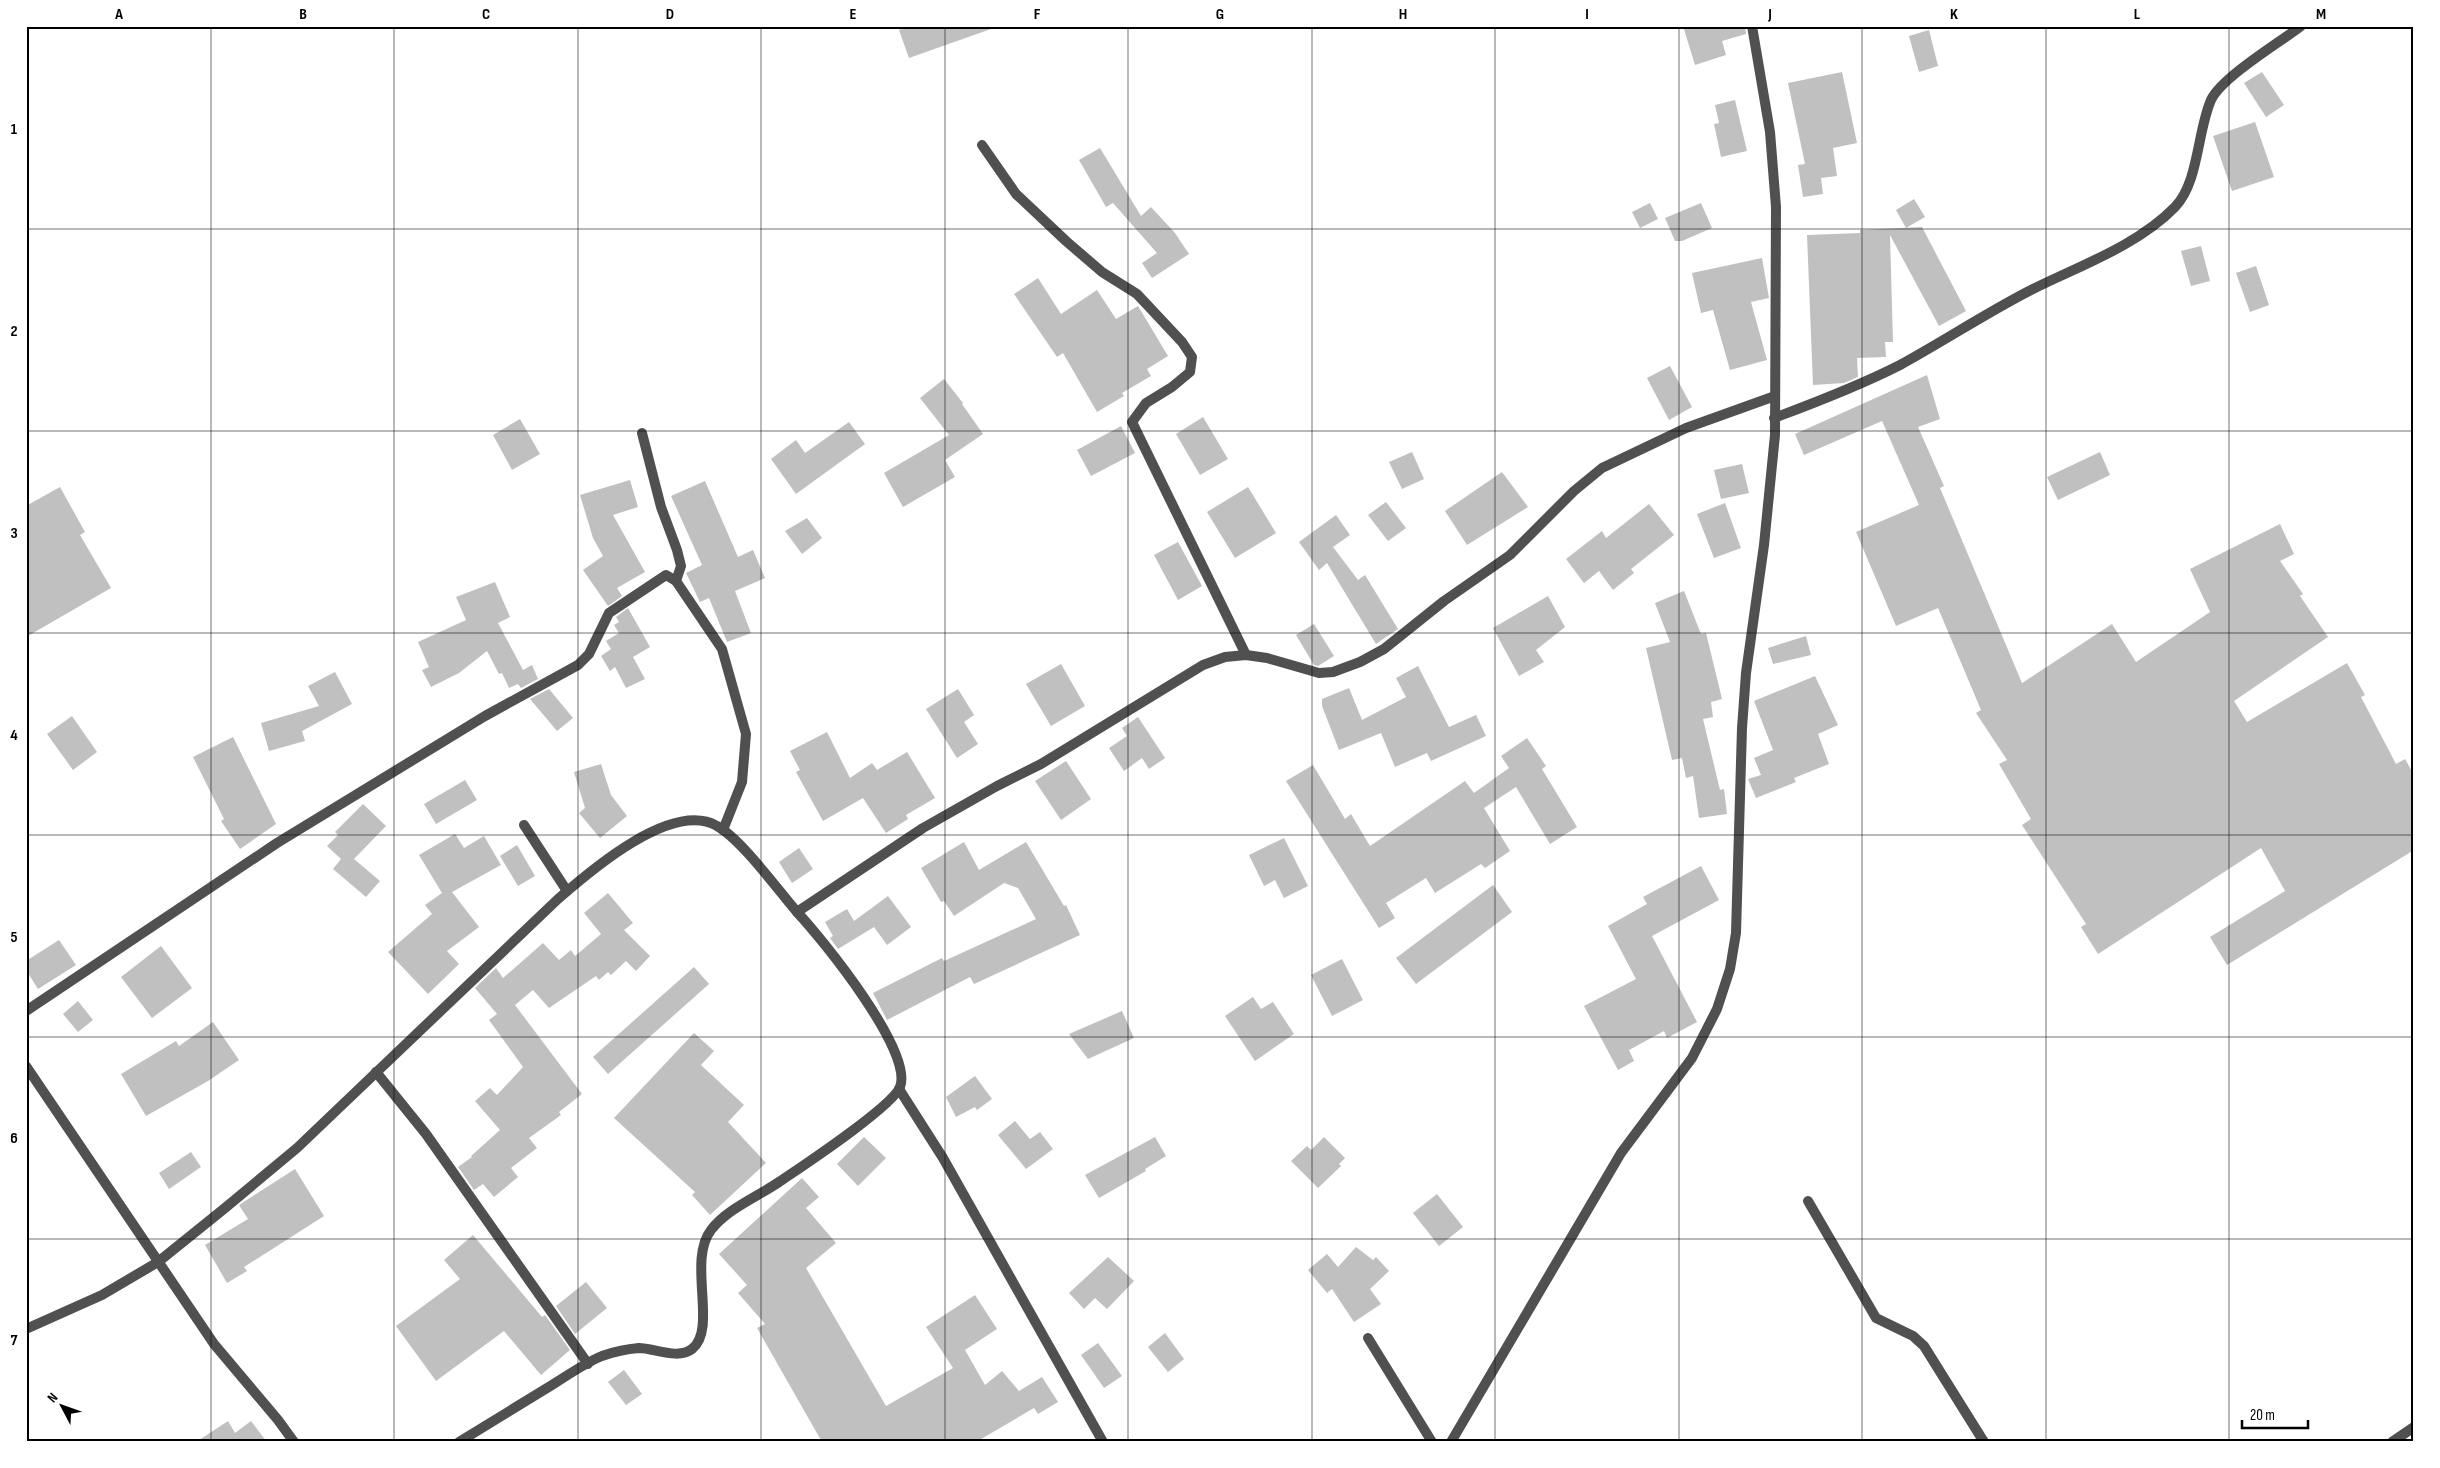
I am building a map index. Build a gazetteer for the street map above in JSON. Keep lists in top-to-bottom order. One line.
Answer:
{"scale_bar":"20 m","north":"top left","grid":{"columns":["A","B","C","D","E","F","G","H","I","J","K","L","M"],"rows":["1","2","3","4","5","6","7"]}}
